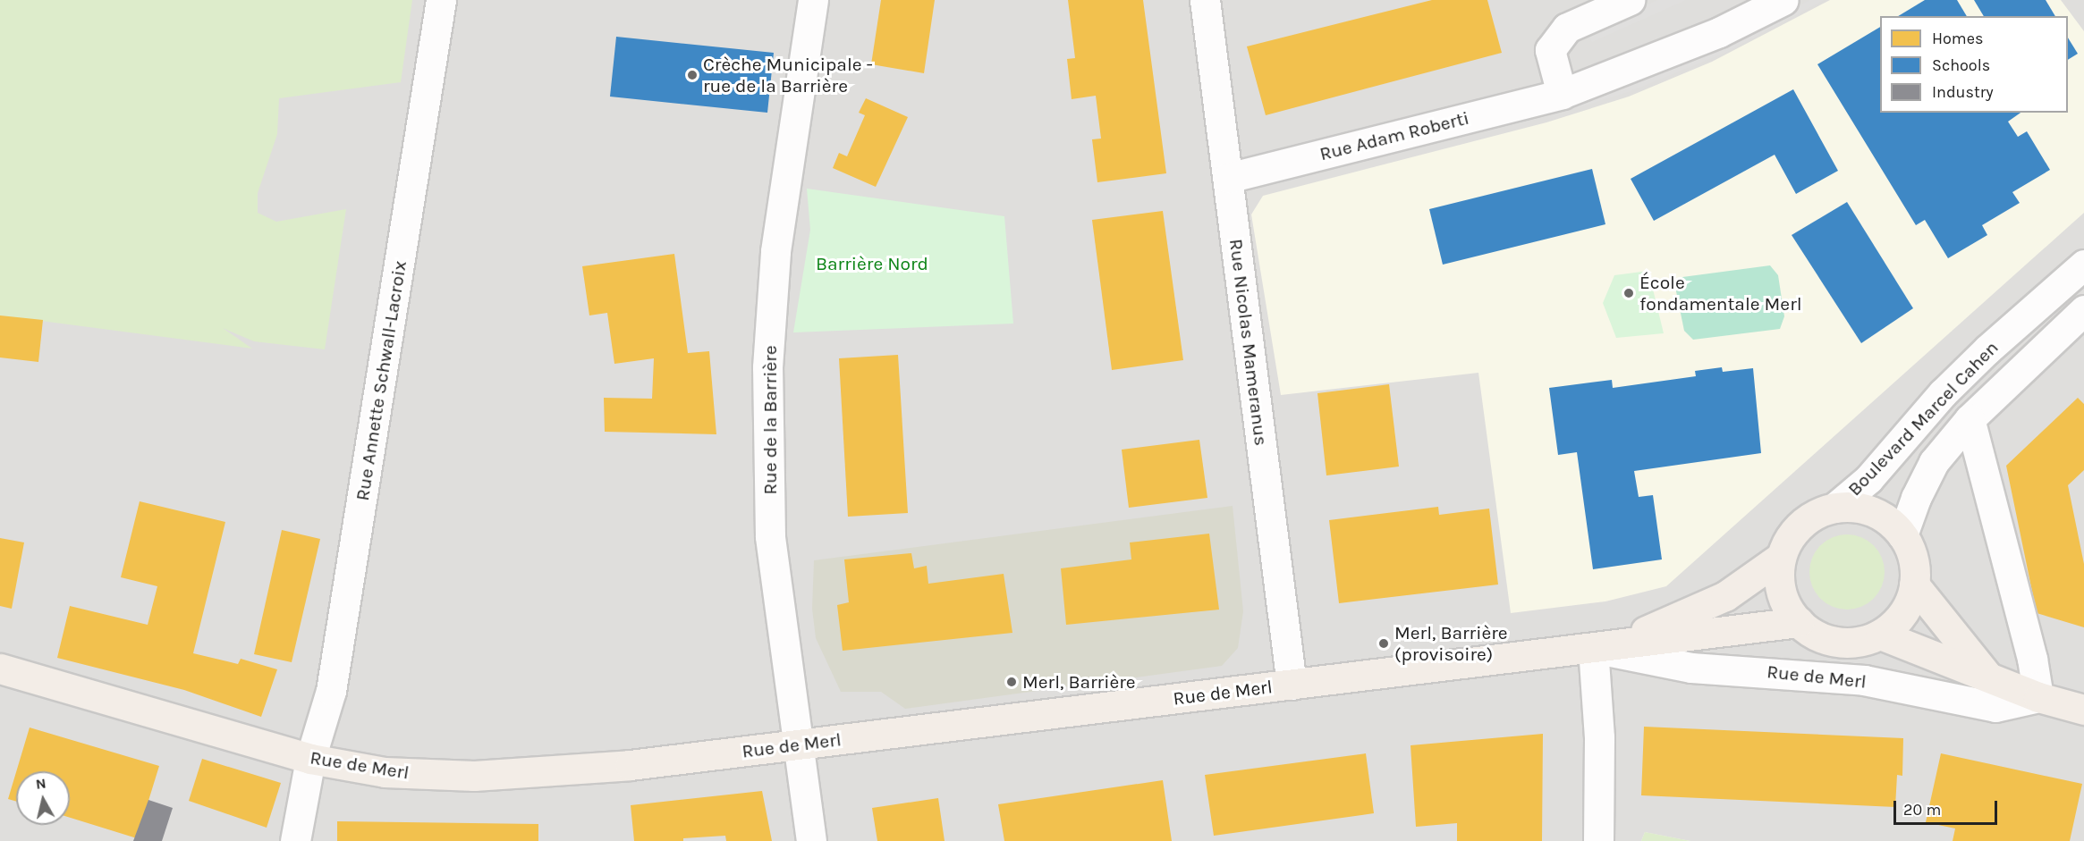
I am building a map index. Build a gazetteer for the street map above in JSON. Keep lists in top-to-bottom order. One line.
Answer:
{"streets":{"main road":["Rue de Merl"],"street":["Rue Adam Roberti","Rue Nicolas Mameranus","Rue Annette Schwall-Lacroix","Boulevard Marcel Cahen","Rue de la Barrière"]},"crossings":[["Rue Adam Roberti","Rue Nicolas Mameranus"],["Rue Nicolas Mameranus","Rue de Merl"],["Rue Annette Schwall-Lacroix","Rue de Merl"],["Boulevard Marcel Cahen","Rue de Merl"],["Rue de la Barrière","Rue de Merl"]],"parks":["Barrière Nord"],"places":["Crèche Municipale - rue de la Barrière","École fondamentale Merl","Merl, Barrière (provisoire)","Merl, Barrière"],"legend":["Homes","Schools","Industry"],"scale_bar":"20 m","north":"top"}
